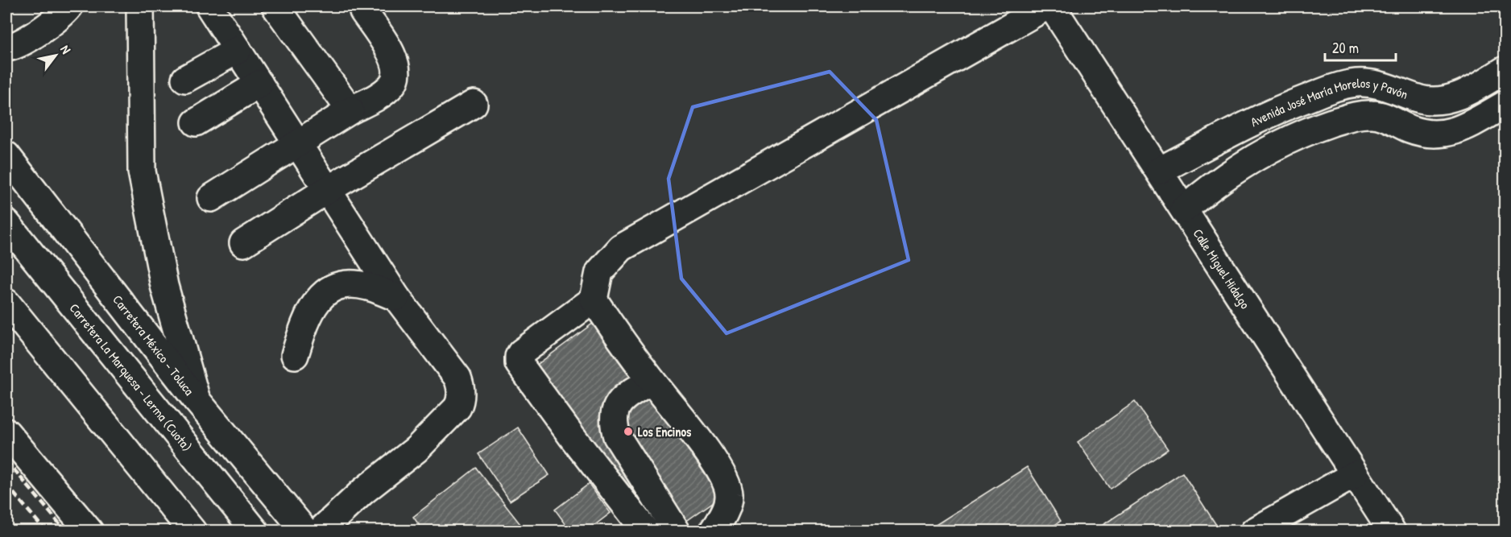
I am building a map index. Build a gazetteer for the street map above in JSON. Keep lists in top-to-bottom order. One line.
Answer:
{"streets":{"main road":["Avenida José María Morelos y Pavón","Calle Miguel Hidalgo","Carretera México - Toluca","Carretera La Marquesa - Lerma (Cuota)"]},"crossings":[["Avenida José María Morelos y Pavón","Calle Miguel Hidalgo"]],"places":["Los Encinos"],"scale_bar":"20 m","north":"top right"}
